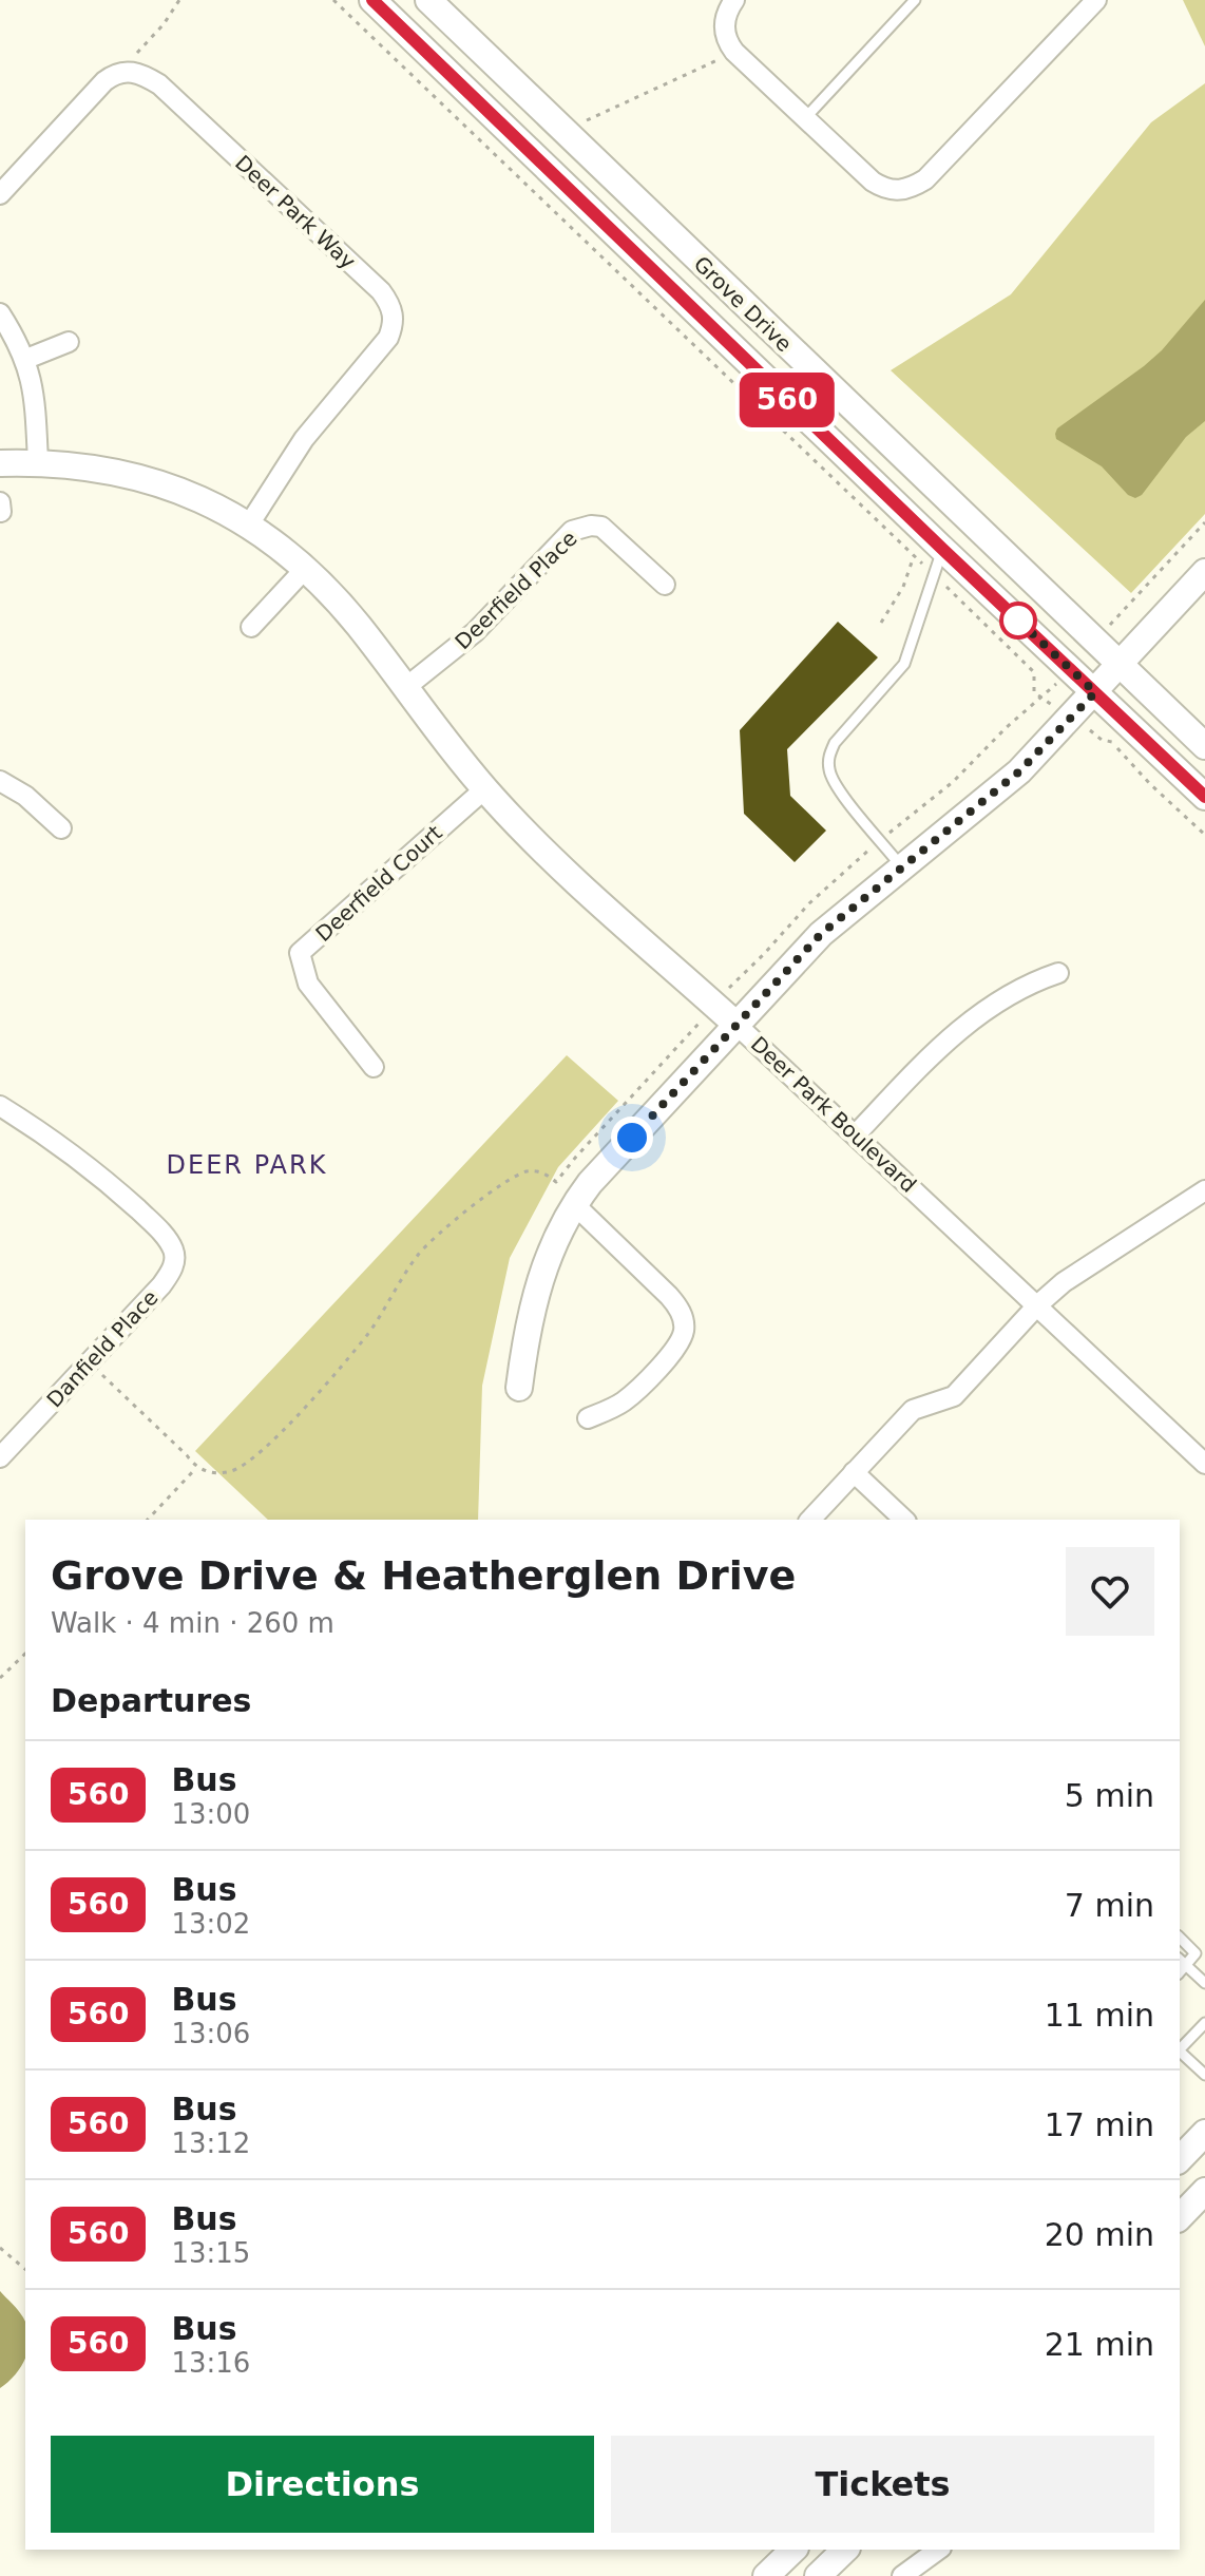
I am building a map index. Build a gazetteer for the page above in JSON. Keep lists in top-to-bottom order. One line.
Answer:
{"streets":{"main road":["Grove Drive","Deer Park Boulevard"],"street":["Deer Park Way","Deerfield Place","Deerfield Court","Danfield Place"]},"crossings":[["Deer Park Way","Deer Park Boulevard"],["Deerfield Place","Deer Park Boulevard"],["Deerfield Court","Deer Park Boulevard"]],"districts":["DEER PARK"],"lines":["bus line 560"],"page":{"on_map":"560","heading":[["Grove Drive & Heatherglen Drive","Walk · 4 min · 260 m"],"Departures"],"list":[{"mark":"560","name":"Bus","note":"13:00","value":"5 min"},{"mark":"560","name":"Bus","note":"13:02","value":"7 min"},{"mark":"560","name":"Bus","note":"13:06","value":"11 min"},{"mark":"560","name":"Bus","note":"13:12","value":"17 min"},{"mark":"560","name":"Bus","note":"13:15","value":"20 min"},{"mark":"560","name":"Bus","note":"13:16","value":"21 min"}],"buttons":["Directions","Tickets"]}}
